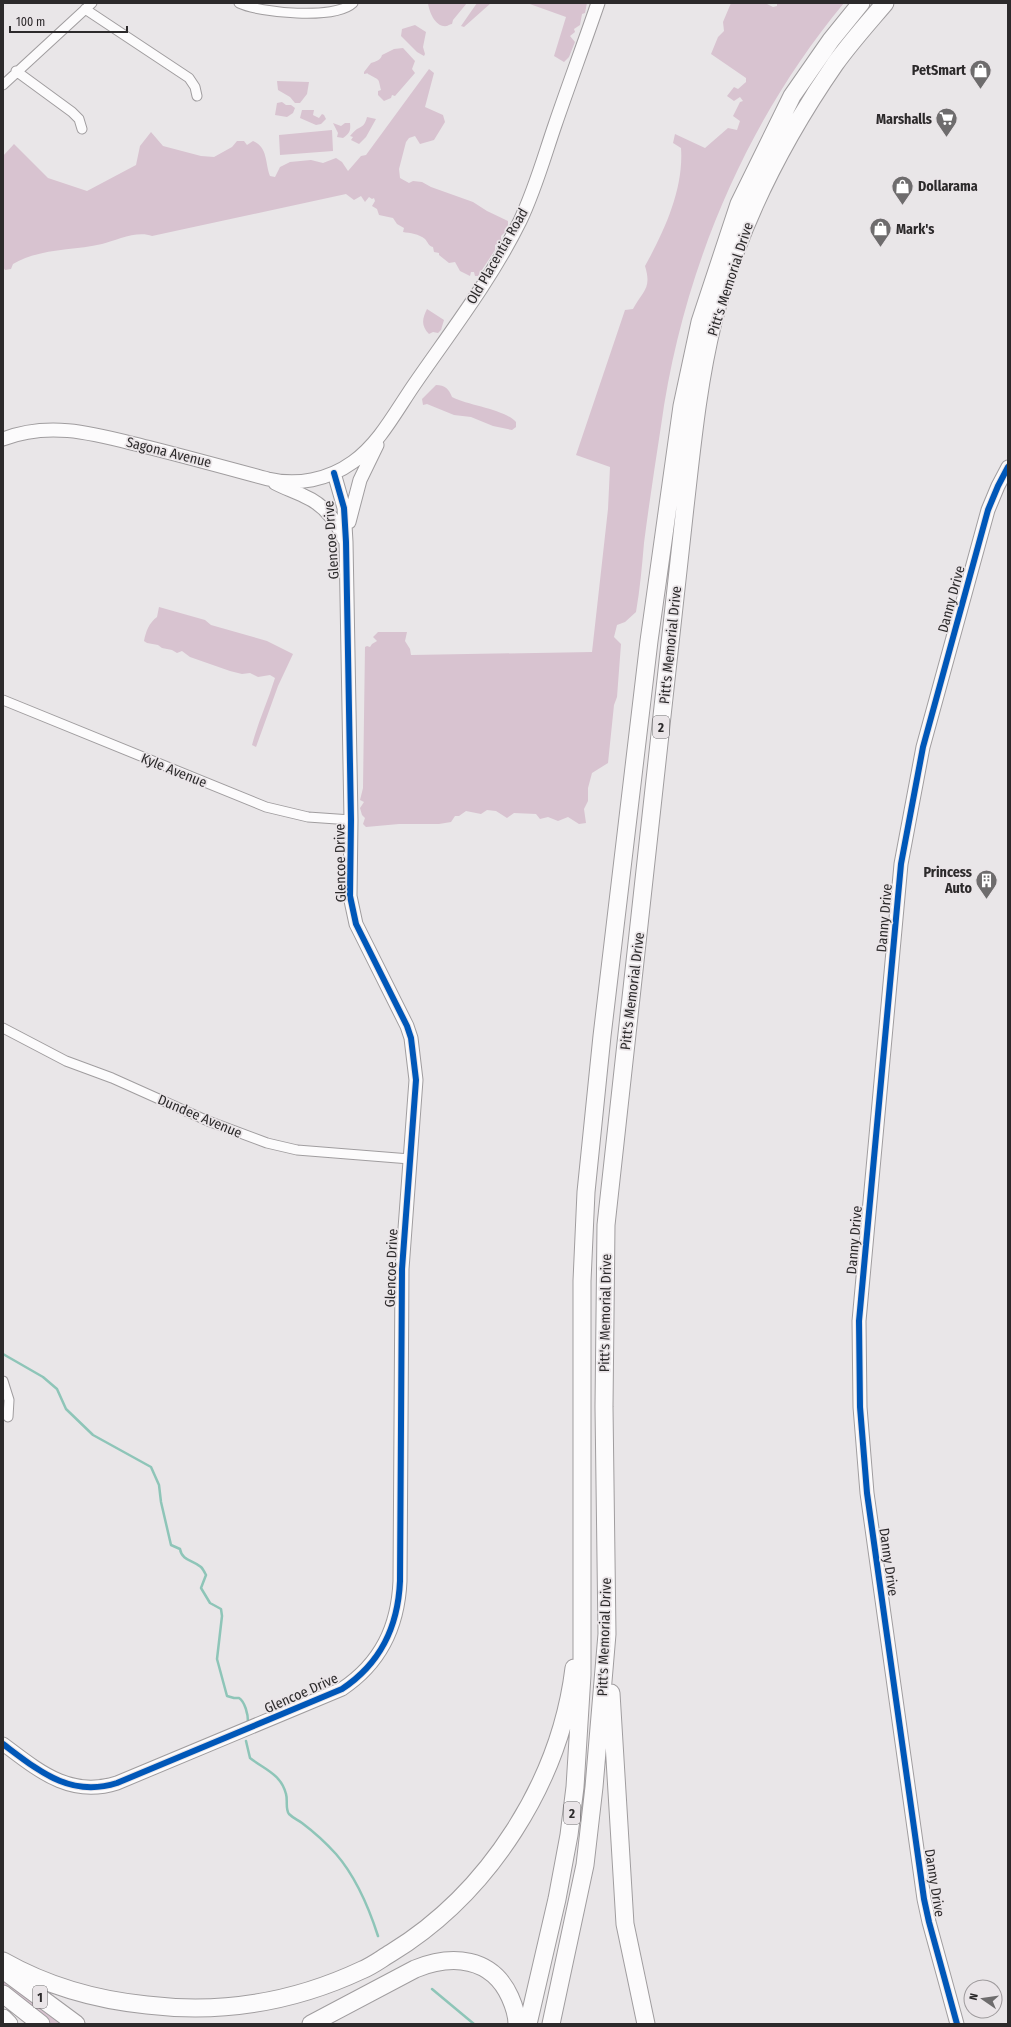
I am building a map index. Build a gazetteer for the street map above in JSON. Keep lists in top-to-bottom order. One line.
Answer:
{"streets":{"highway":["Pitt's Memorial Drive","2","1"],"street":["Old Placentia Road","Sagona Avenue","Glencoe Drive","Danny Drive","Kyle Avenue","Dundee Avenue"]},"crossings":[["Old Placentia Road","Sagona Avenue"],["Old Placentia Road","Glencoe Drive"],["Sagona Avenue","Glencoe Drive"],["Glencoe Drive","Kyle Avenue"],["Glencoe Drive","Dundee Avenue"]],"places":{"shop":["PetSmart","Dollarama","Mark's"],"supermarket":["Marshalls"],"building":["Princess Auto"]},"scale_bar":"100 m","north":"left"}
